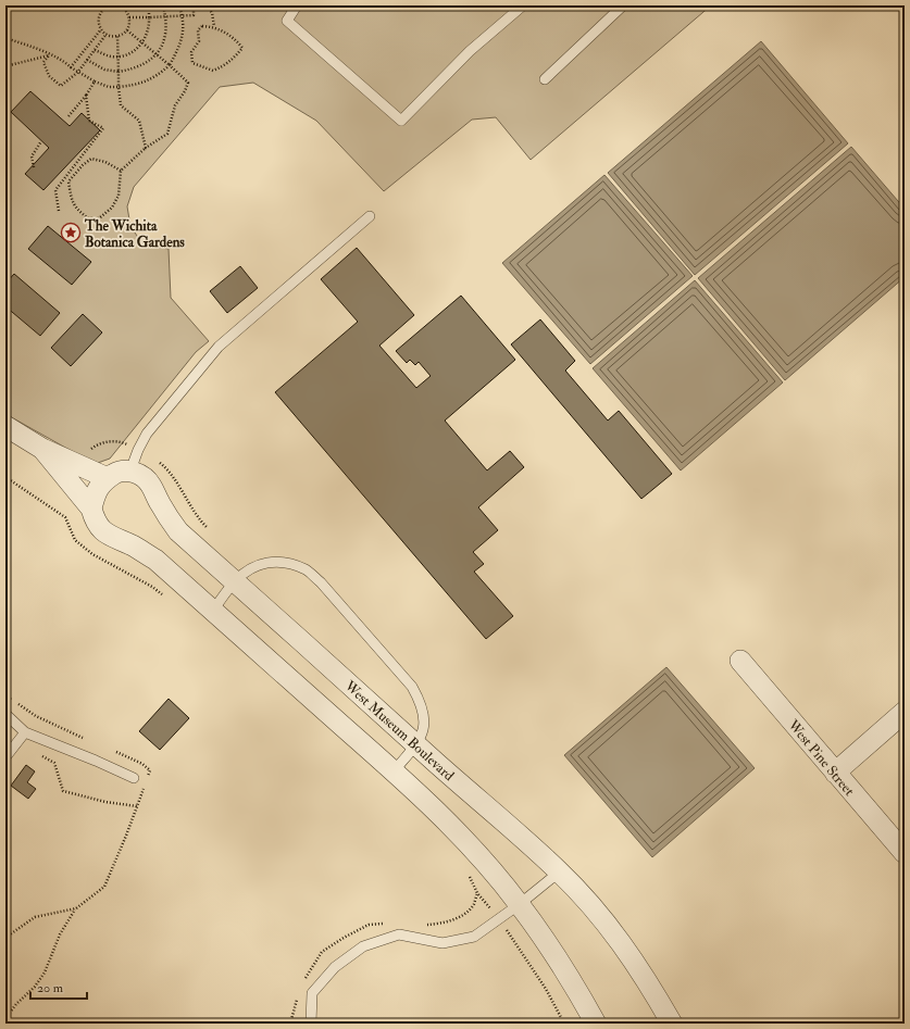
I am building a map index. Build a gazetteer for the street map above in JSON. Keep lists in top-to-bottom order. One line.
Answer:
{"streets":{"street":["West Museum Boulevard","West Pine Street"]},"places":{"place":["The Wichita Botanica Gardens"]},"scale_bar":"20 m"}
